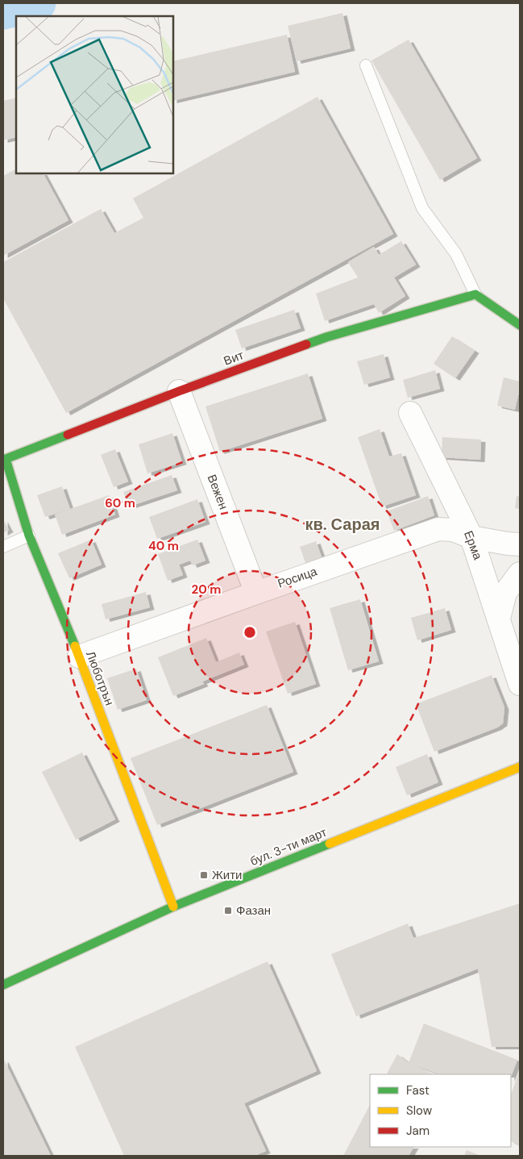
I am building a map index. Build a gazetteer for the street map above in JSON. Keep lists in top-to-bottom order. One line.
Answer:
{"streets":{"street":["Вит","Вежен","Ерма","Росица","Люботрън","бул. 3-ти март"]},"crossings":[["Вит","Вежен"],["Вит","Люботрън"],["Вежен","Росица"],["Ерма","Росица"],["Росица","Люботрън"],["Люботрън","бул. 3-ти март"]],"districts":["кв. Сарая"],"places":{"transit":["Жити","Фазан"]},"legend":["Fast","Slow","Jam"],"rings":["60 m","40 m","20 m"]}
